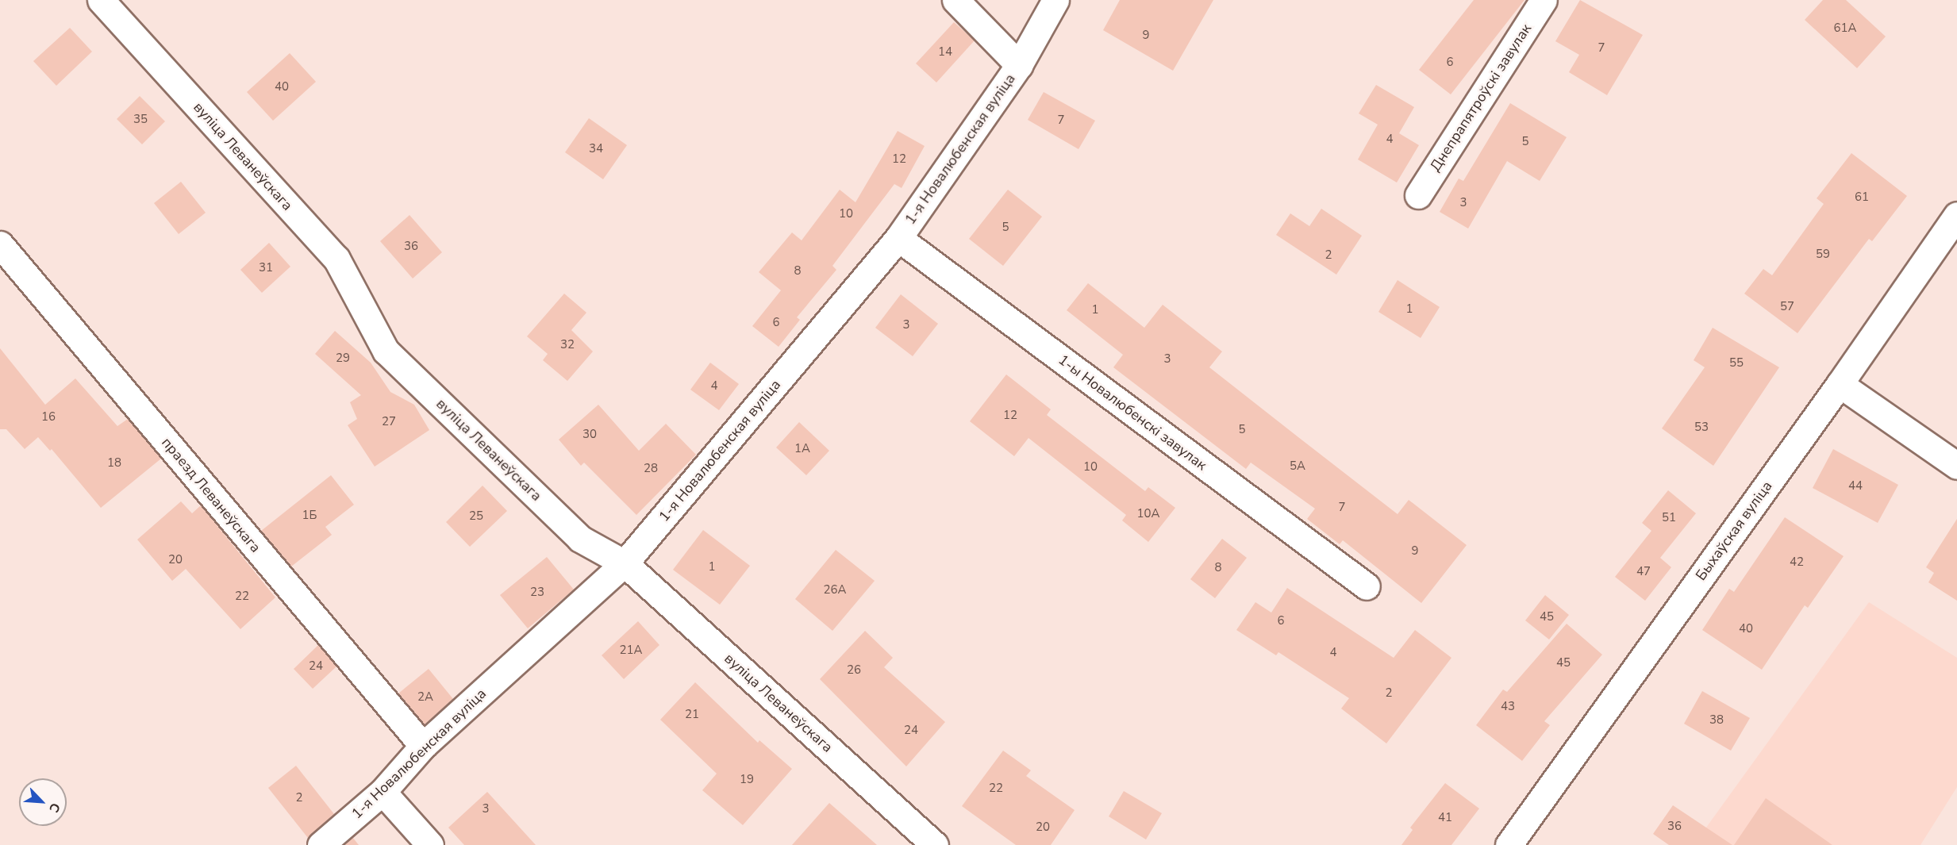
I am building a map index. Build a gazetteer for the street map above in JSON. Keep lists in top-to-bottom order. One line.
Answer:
{"streets":{"street":["Днепрапятроўскі завулак","1-я Новалюбенская вуліца","вуліца Леванеўскага","1-ы Новалюбенскі завулак","праезд Леванеўскага","Быхаўская вуліца"]},"crossings":[["1-я Новалюбенская вуліца","вуліца Леванеўскага"],["1-я Новалюбенская вуліца","1-ы Новалюбенскі завулак"],["1-я Новалюбенская вуліца","праезд Леванеўскага"]],"house_numbers":["61А","9","7","14","6","40","35","7","4","5","34","12","61","3","10","5","36","59","2","31","8","57","1","1","6","3","32","29","3","55","4","12","16","27","53","5","30","1А","18","5А","10","28","44","7","10А","1Б","25","51","9","20","42","1","8","47","26А","23","22","45","6","40","21А","4","45","24","26","2","2А","43","21","38","24","19","22","2","3","41","36","20"],"north":"bottom right"}
